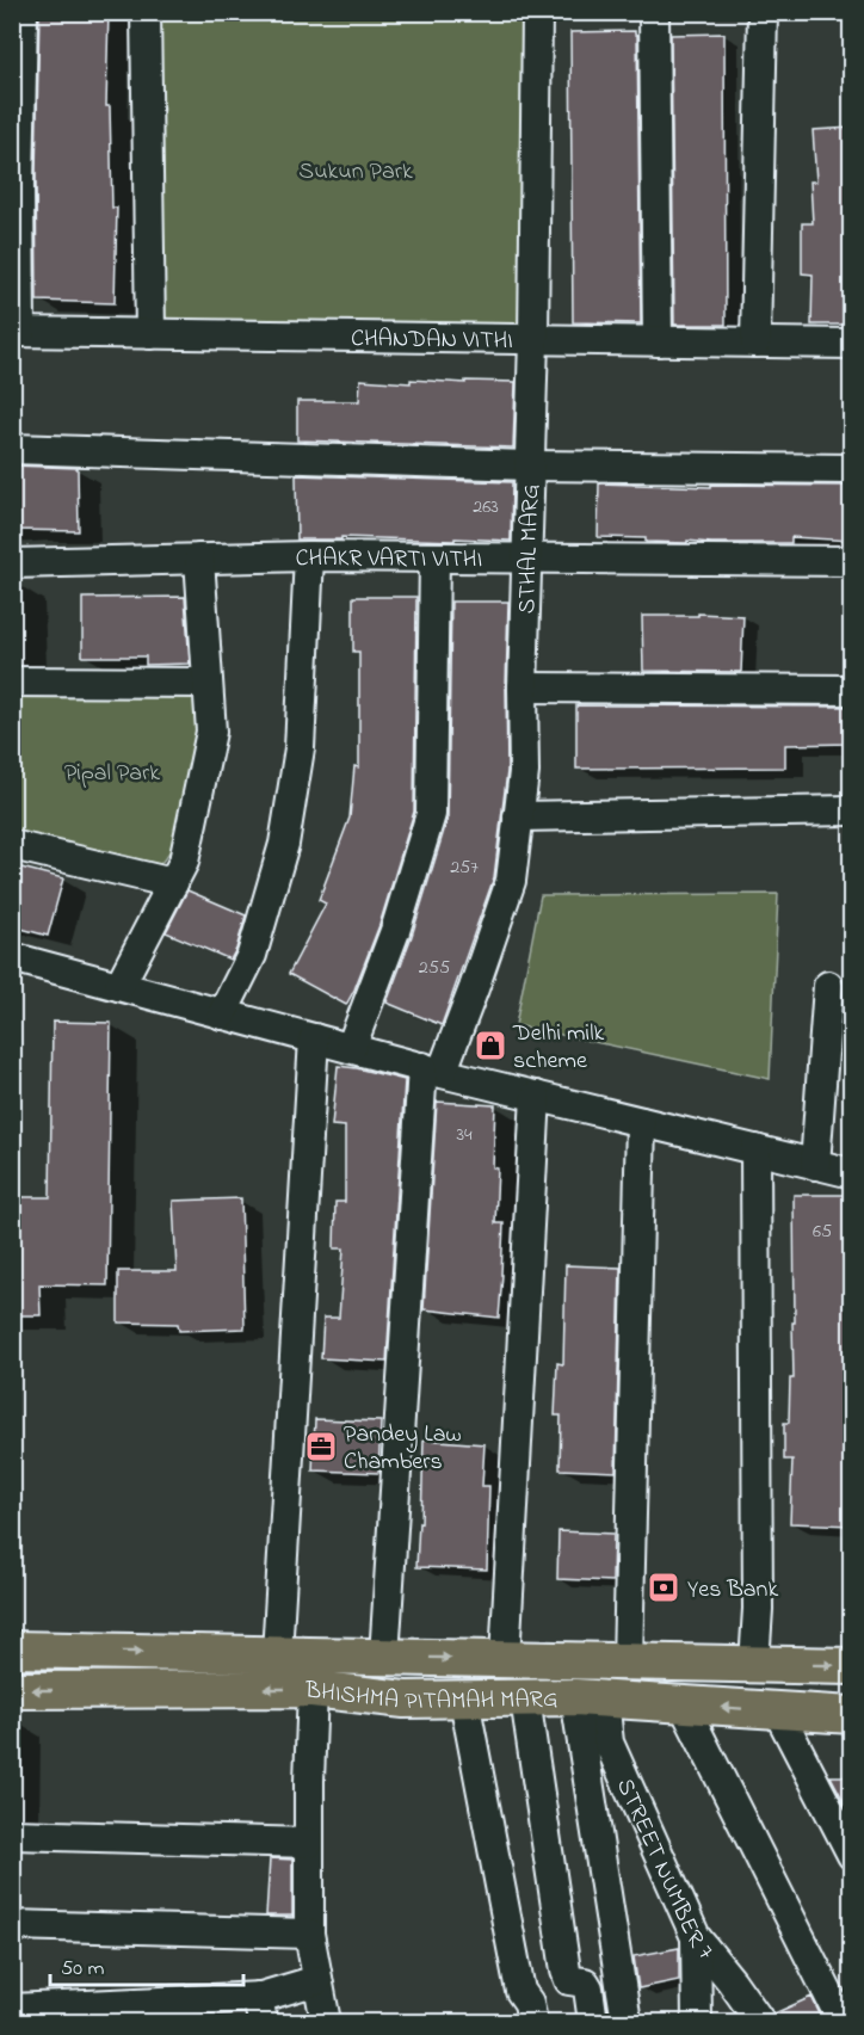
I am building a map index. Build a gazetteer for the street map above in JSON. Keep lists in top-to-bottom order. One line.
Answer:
{"streets":{"main road":["BHISHMA PITAMAH MARG"],"street":["CHANDAN VITHI","STHAL MARG","CHAKR VARTI VITHI","STREET NUMBER 7"]},"crossings":[["CHANDAN VITHI","STHAL MARG"],["STHAL MARG","CHAKR VARTI VITHI"],["STHAL MARG","BHISHMA PITAMAH MARG"],["BHISHMA PITAMAH MARG","STREET NUMBER 7"]],"parks":["Sukun Park","Pipal Park"],"places":{"shop":["Delhi milk scheme"],"office":["Pandey Law Chambers"],"bank":["Yes Bank"]},"house_numbers":["263","257","255","34","65"],"scale_bar":"50 m"}
